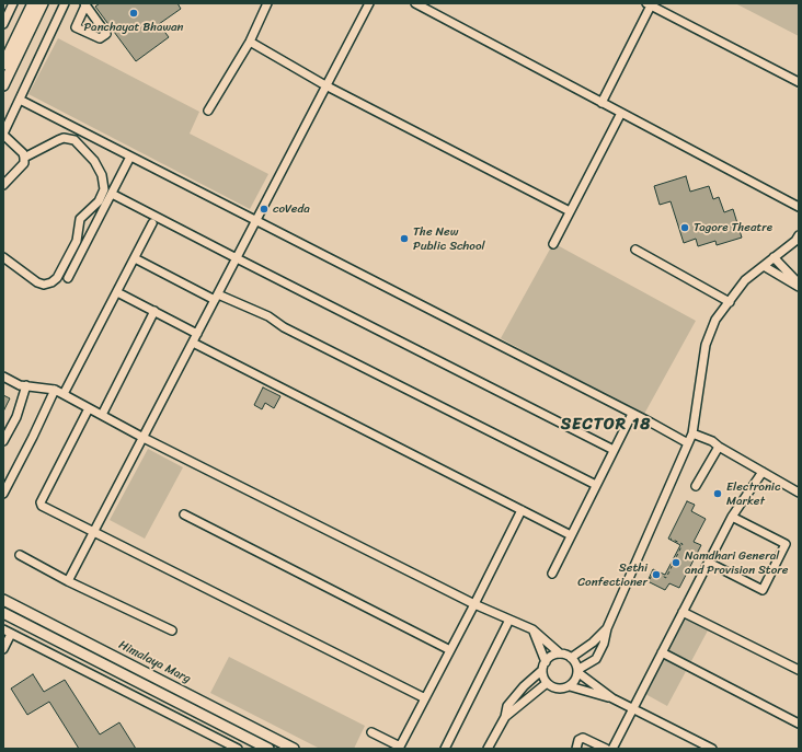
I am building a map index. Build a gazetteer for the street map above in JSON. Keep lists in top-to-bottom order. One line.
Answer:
{"streets":{"main road":["Himalaya Marg"]},"districts":["SECTOR 18"],"places":["Panchayat Bhawan","coVeda","Tagore Theatre","The New Public School","Electronic Market","Namdhari General and Provision Store","Sethi Confectioner"]}
